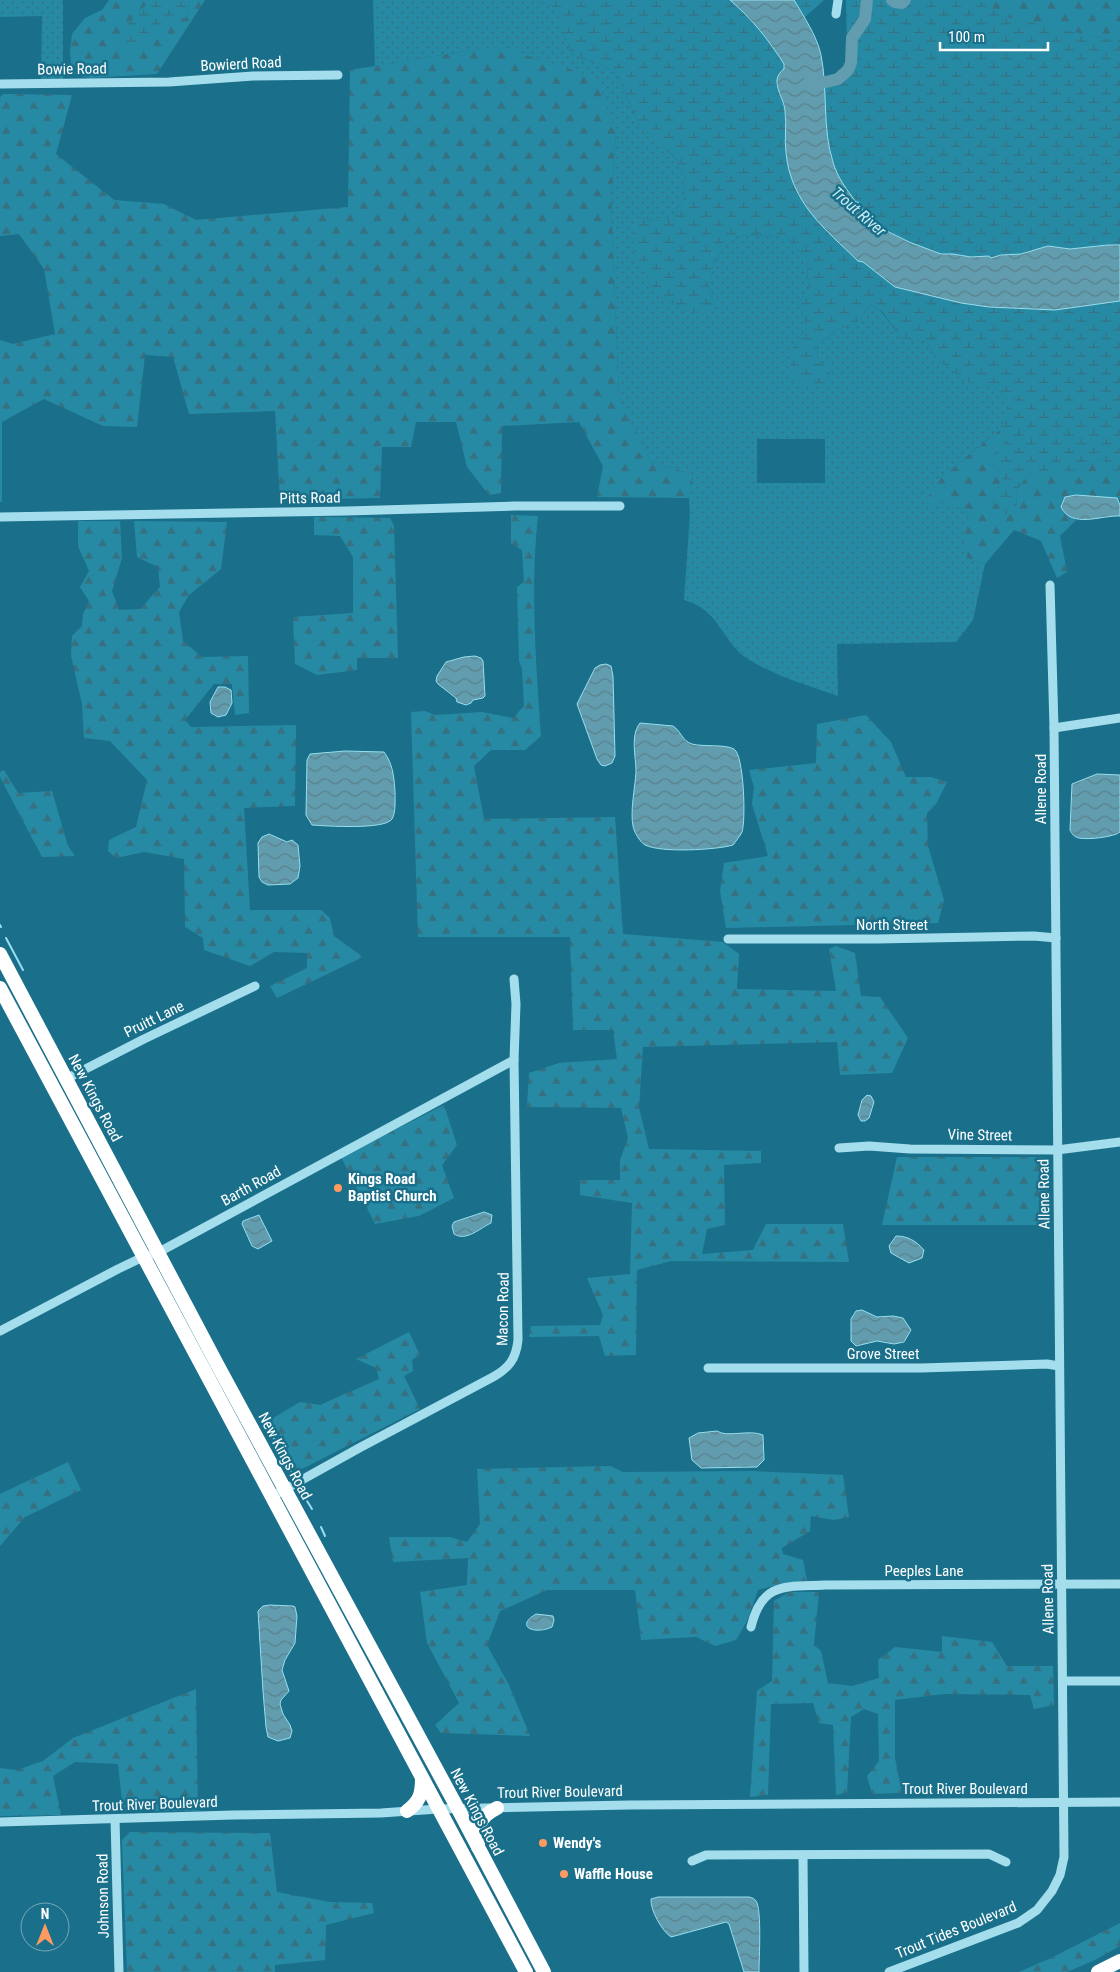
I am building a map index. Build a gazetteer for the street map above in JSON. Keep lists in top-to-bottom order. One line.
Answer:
{"streets":{"highway":["New Kings Road"],"street":["Bowierd Road","Bowie Road","Pitts Road","Allene Road","North Street","Pruitt Lane","Vine Street","Barth Road","Macon Road","Grove Street","Peeples Lane","Trout River Boulevard","Johnson Road","Trout Tides Boulevard"]},"crossings":[["Bowierd Road","Bowie Road"],["Allene Road","North Street"],["Allene Road","Vine Street"],["Allene Road","Grove Street"],["Allene Road","Peeples Lane"],["Allene Road","Trout River Boulevard"],["Allene Road","Trout Tides Boulevard"],["Pruitt Lane","New Kings Road"],["New Kings Road","Barth Road"],["New Kings Road","Macon Road"],["New Kings Road","Trout River Boulevard"],["Barth Road","Macon Road"],["Trout River Boulevard","Johnson Road"],["Trout River Boulevard","Trout Tides Boulevard"]],"water":["Trout River"],"places":["Kings Road Baptist Church","Wendy's","Waffle House"],"scale_bar":"100 m","north":"top"}
